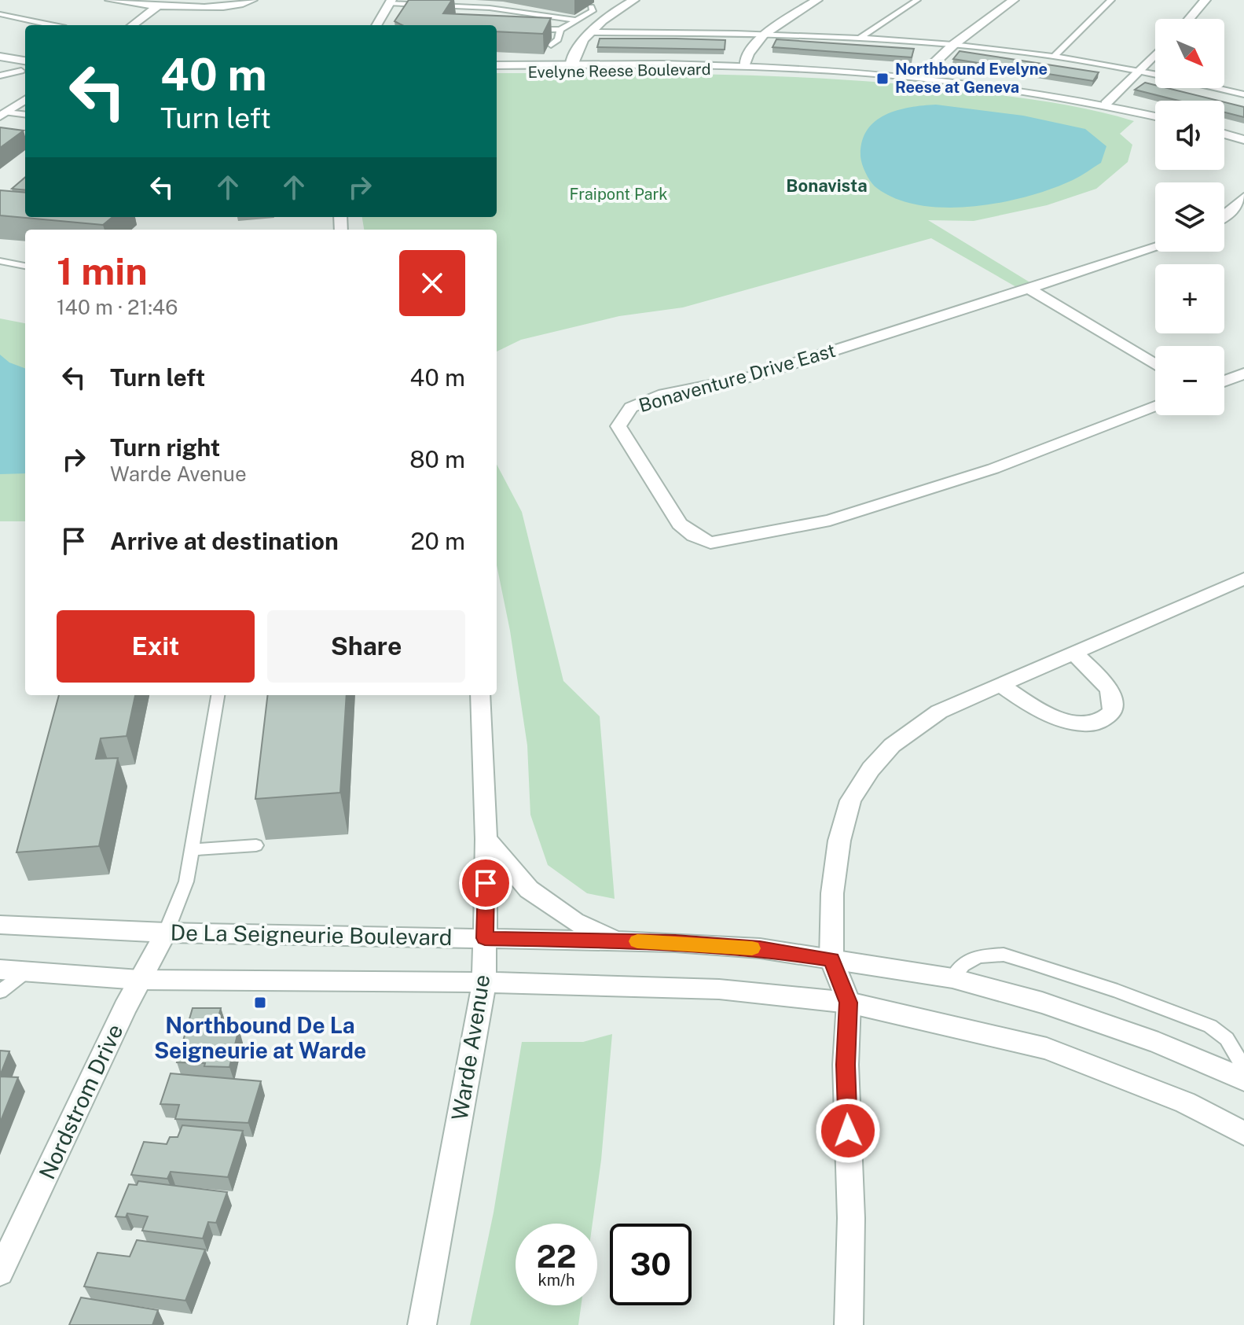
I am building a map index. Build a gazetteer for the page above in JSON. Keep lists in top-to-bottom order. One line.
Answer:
{"streets":{"street":["Evelyne Reese Boulevard","Bonaventure Drive East","De La Seigneurie Boulevard","Warde Avenue","Nordstrom Drive"]},"crossings":[["De La Seigneurie Boulevard","Warde Avenue"],["De La Seigneurie Boulevard","Nordstrom Drive"]],"districts":["Bonavista"],"parks":["Fraipont Park"],"places":{"transit":["Northbound Evelyne Reese at Geneva","Northbound De La Seigneurie at Warde"]},"north":"bottom right","page":{"map_buttons":["+","−"],"turn":["40 m","Turn left"],"heading":["1 min","140 m · 21:46"],"list":[{"name":"Turn left","value":"40 m"},{"name":"Turn right","note":"Warde Avenue","value":"80 m"},{"name":"Arrive at destination","value":"20 m"}],"buttons":["Exit","Share"],"speed":"22 km/h","limit":"30"}}
